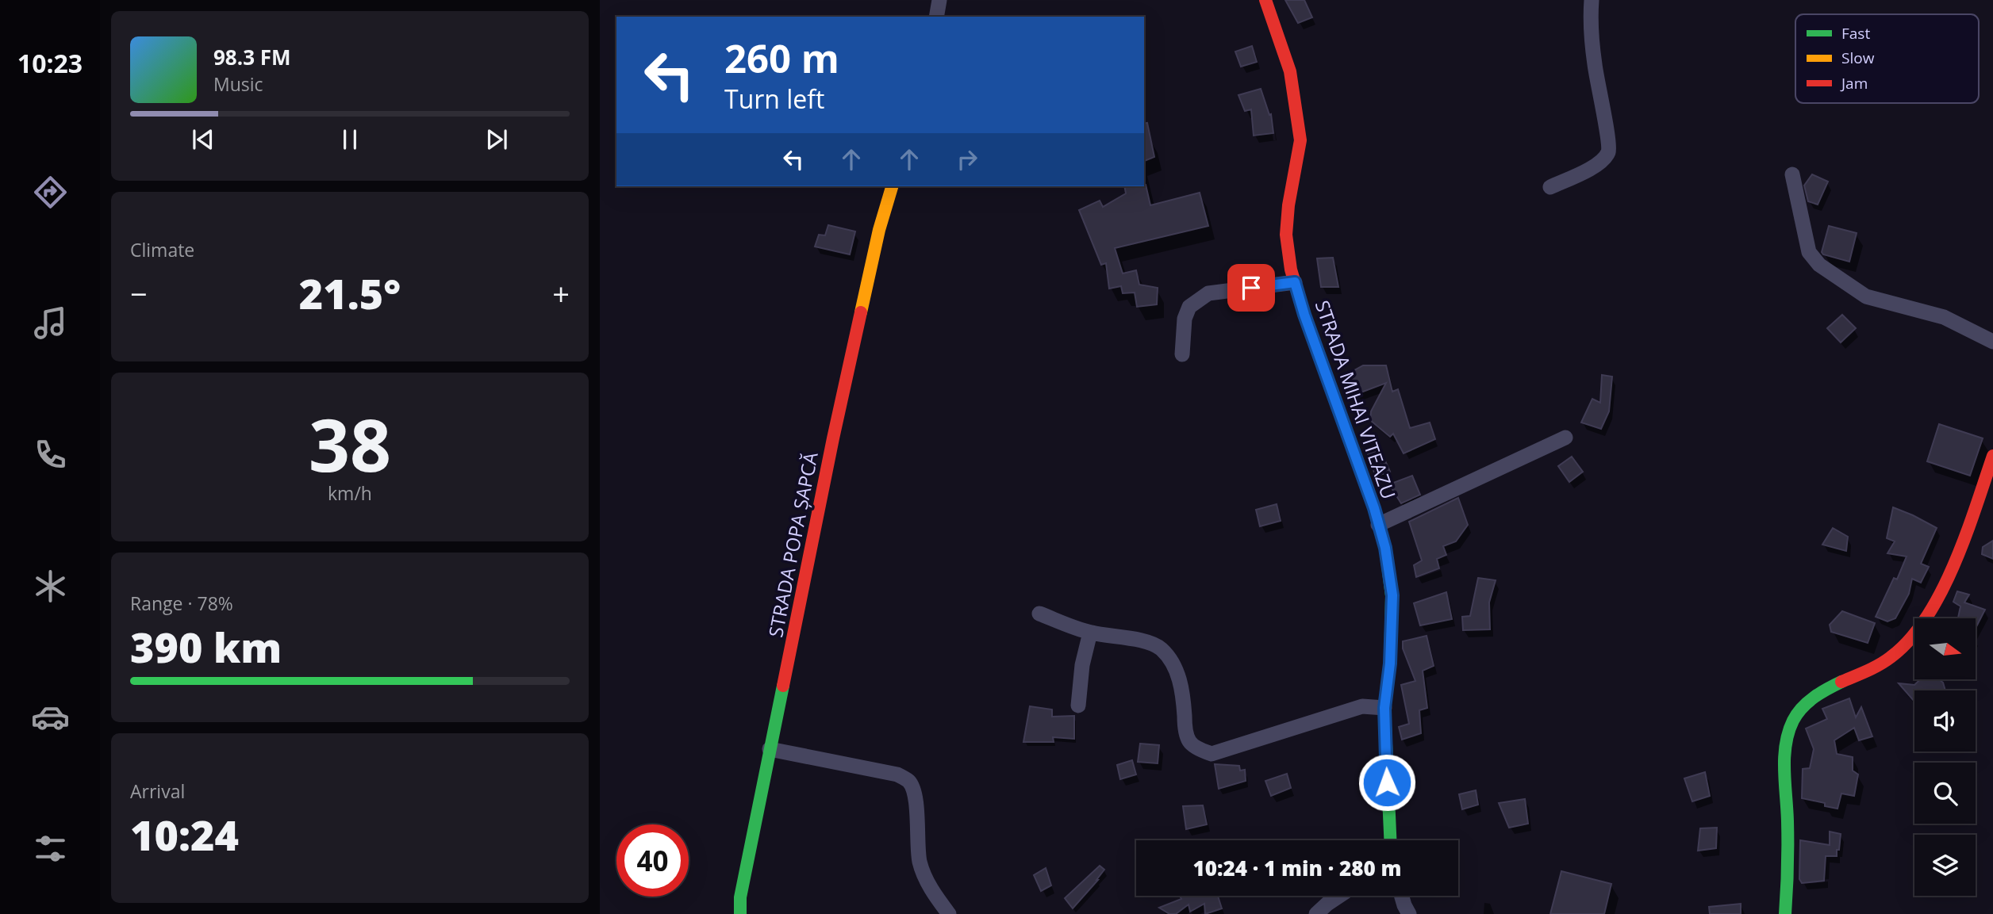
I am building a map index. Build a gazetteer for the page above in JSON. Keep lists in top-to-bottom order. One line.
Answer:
{"streets":{"street":["STRADA MIHAI VITEAZU","STRADA POPA ȘAPCĂ"]},"legend":["Fast","Slow","Jam"],"north":"right","page":{"tabs":"10:23","turn":["260 m","Turn left"],"song":["98.3 FM","Music"],"tile":["Climate",["38","km/h"],["Range · 78%","390 km"],["Arrival","10:24"]],"heat":["−","21.5°","+"],"limit":"40","trip":"10:24 · 1 min · 280 m"}}
